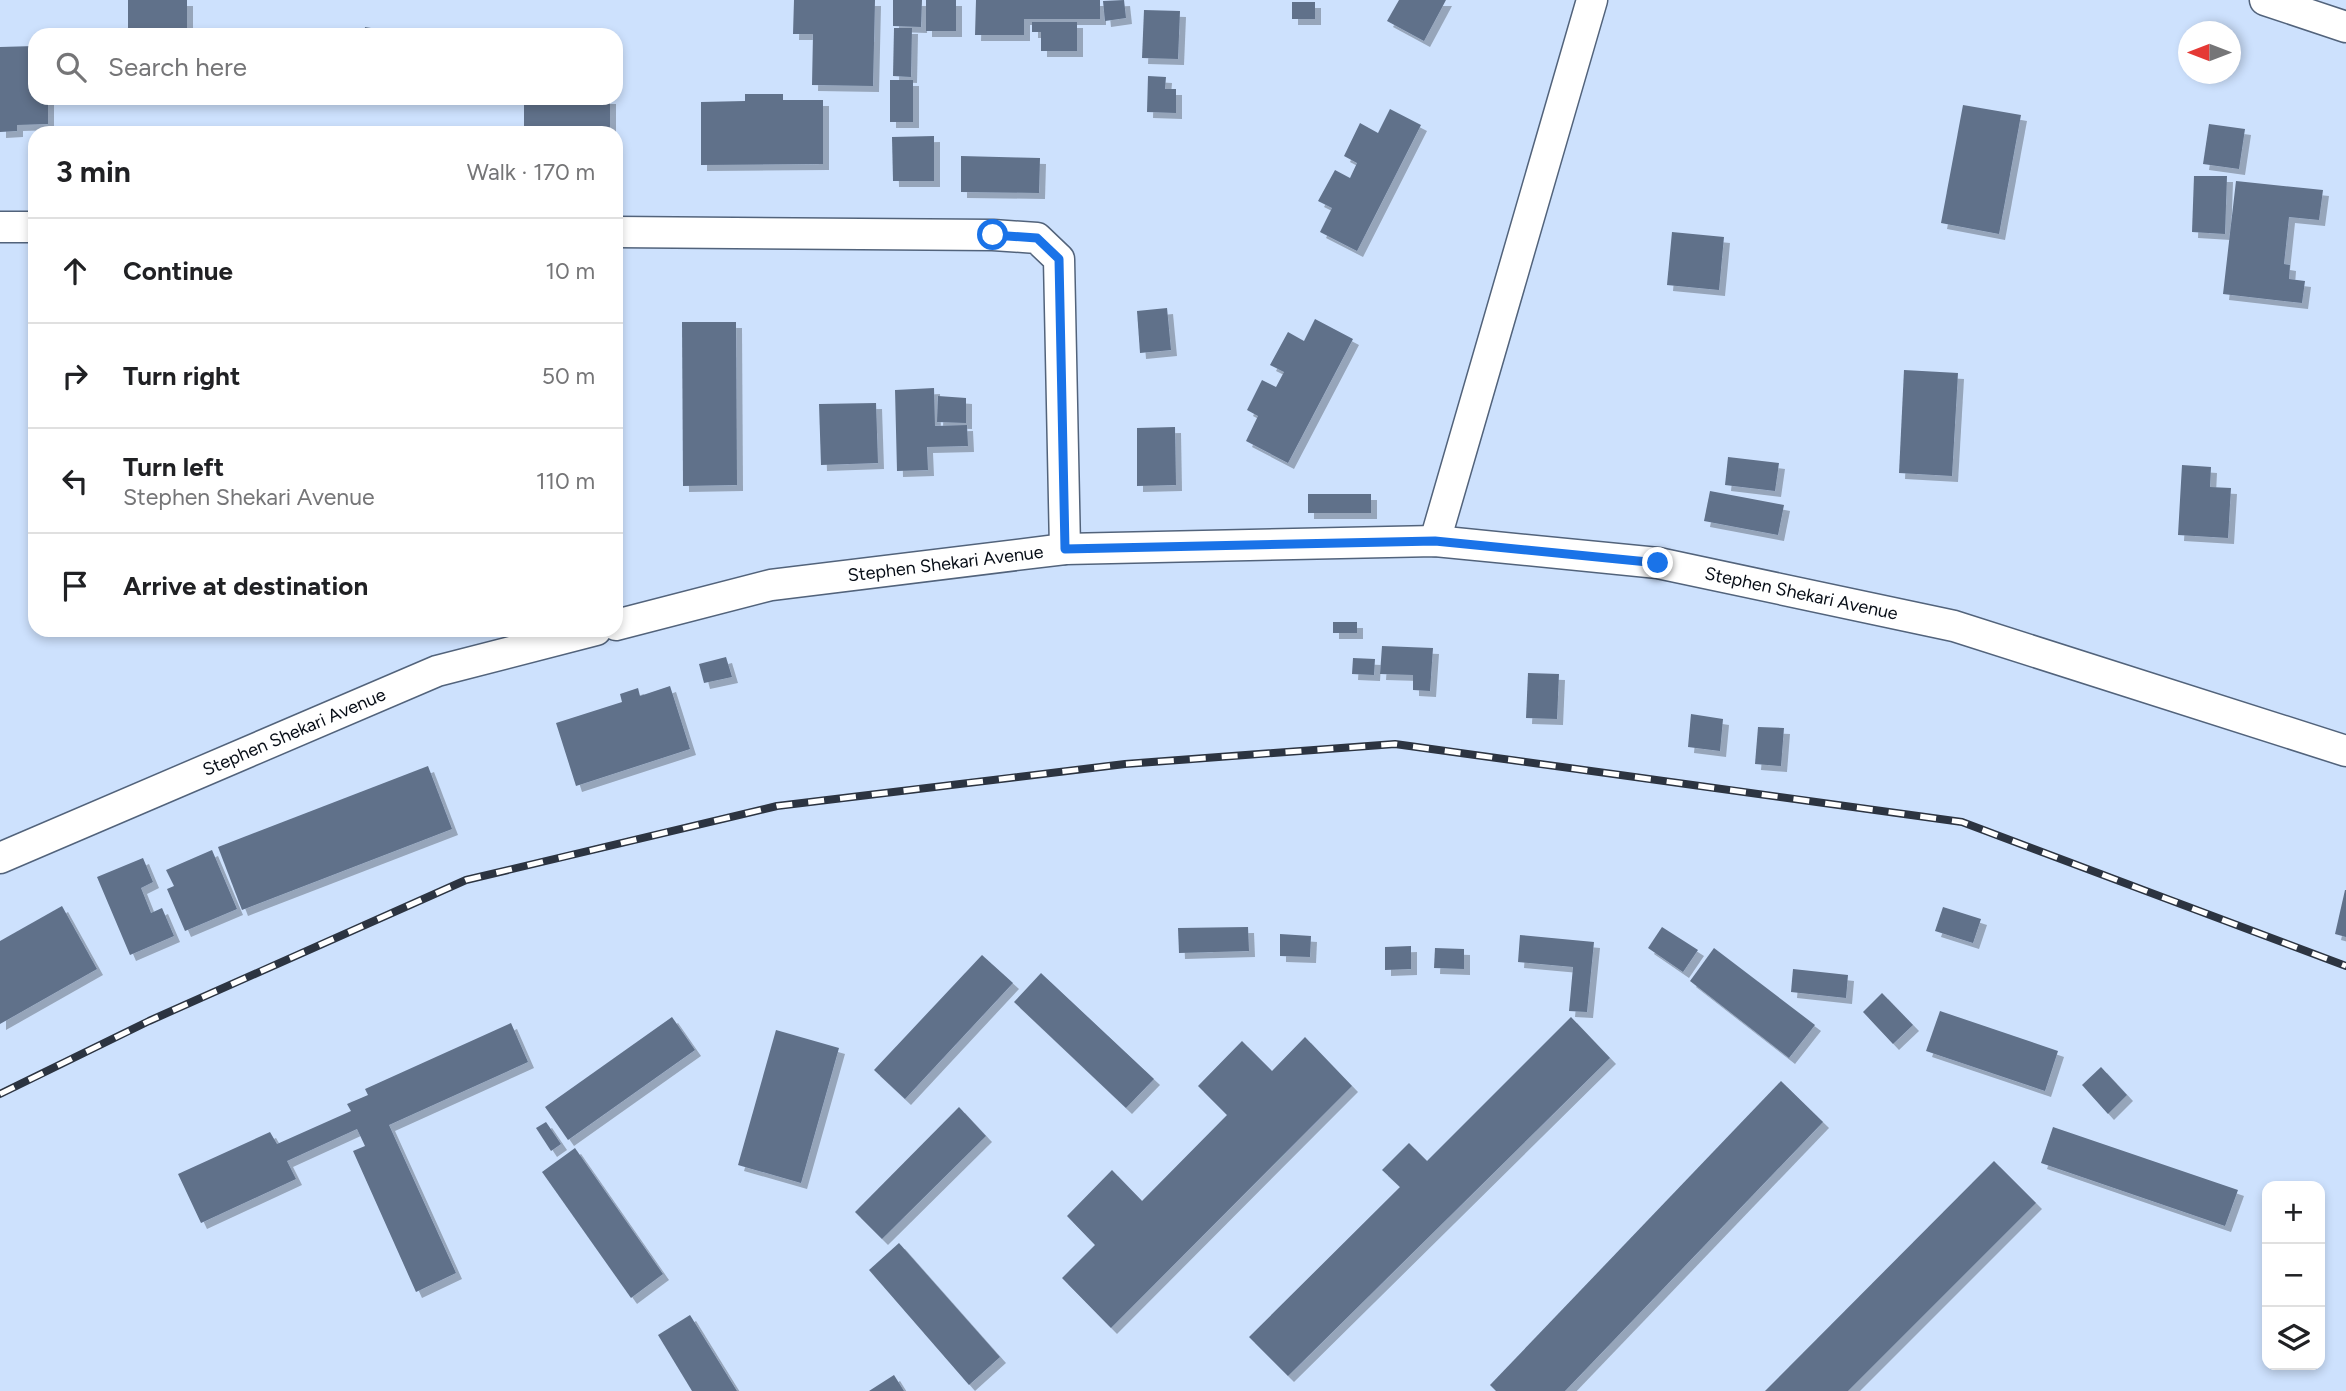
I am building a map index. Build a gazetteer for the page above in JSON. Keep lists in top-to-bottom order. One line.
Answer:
{"streets":{"street":["Stephen Shekari Avenue"]},"north":"left","page":{"search":"Search here","heading":["3 min","Walk · 170 m"],"list":[["Continue","10 m"],["Turn right","50 m"],["Turn left","Stephen Shekari Avenue","110 m"],"Arrive at destination"],"map_buttons":["+","−"]}}
